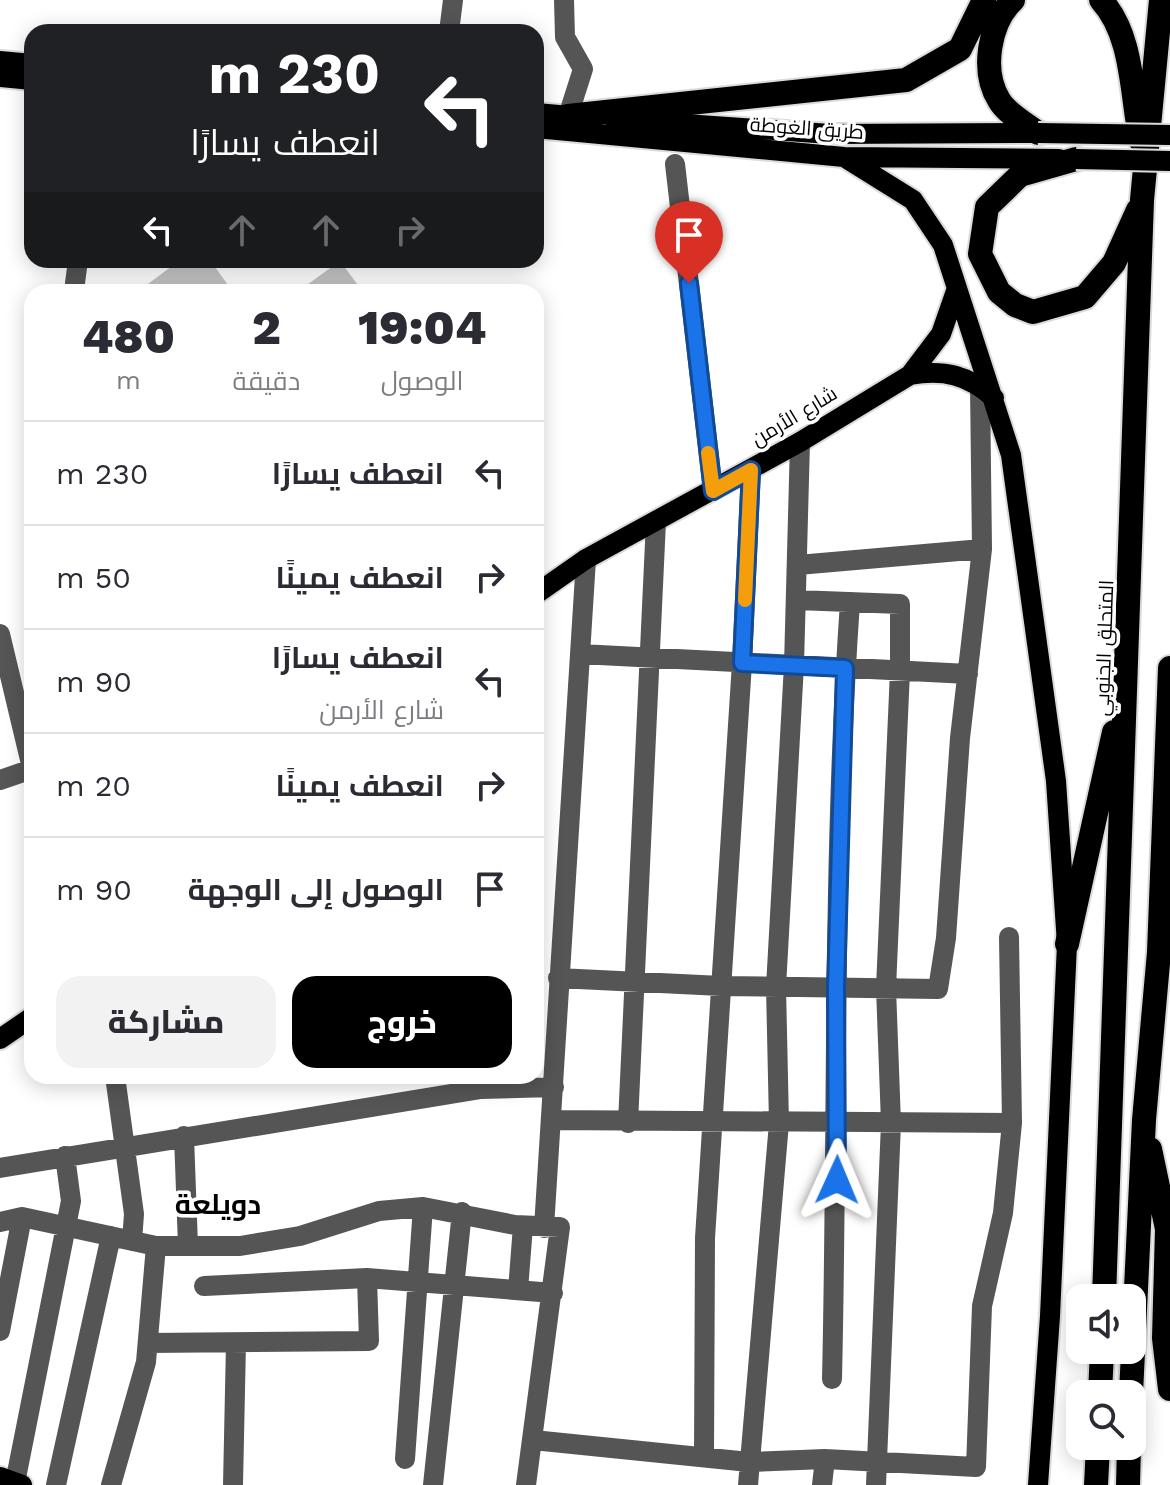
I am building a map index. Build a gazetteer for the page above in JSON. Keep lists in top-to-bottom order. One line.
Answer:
{"streets":{"highway":["المتحلق الجنوبي"],"main road":["طريق الغوطة","شارع الأرمن"]},"crossings":[["طريق الغوطة","المتحلق الجنوبي"]],"districts":["دويلعة"],"page":{"turn":["230 m","انعطف يسارًا"],"eta":["19:04","الوصول","2","دقيقة","480","m"],"list":[{"name":"انعطف يسارًا","value":"230 m"},{"name":"انعطف يمينًا","value":"50 m"},{"name":"انعطف يسارًا","note":"شارع الأرمن","value":"90 m"},{"name":"انعطف يمينًا","value":"20 m"},{"name":"الوصول إلى الوجهة","value":"90 m"}],"buttons":["خروج","مشاركة"]}}
